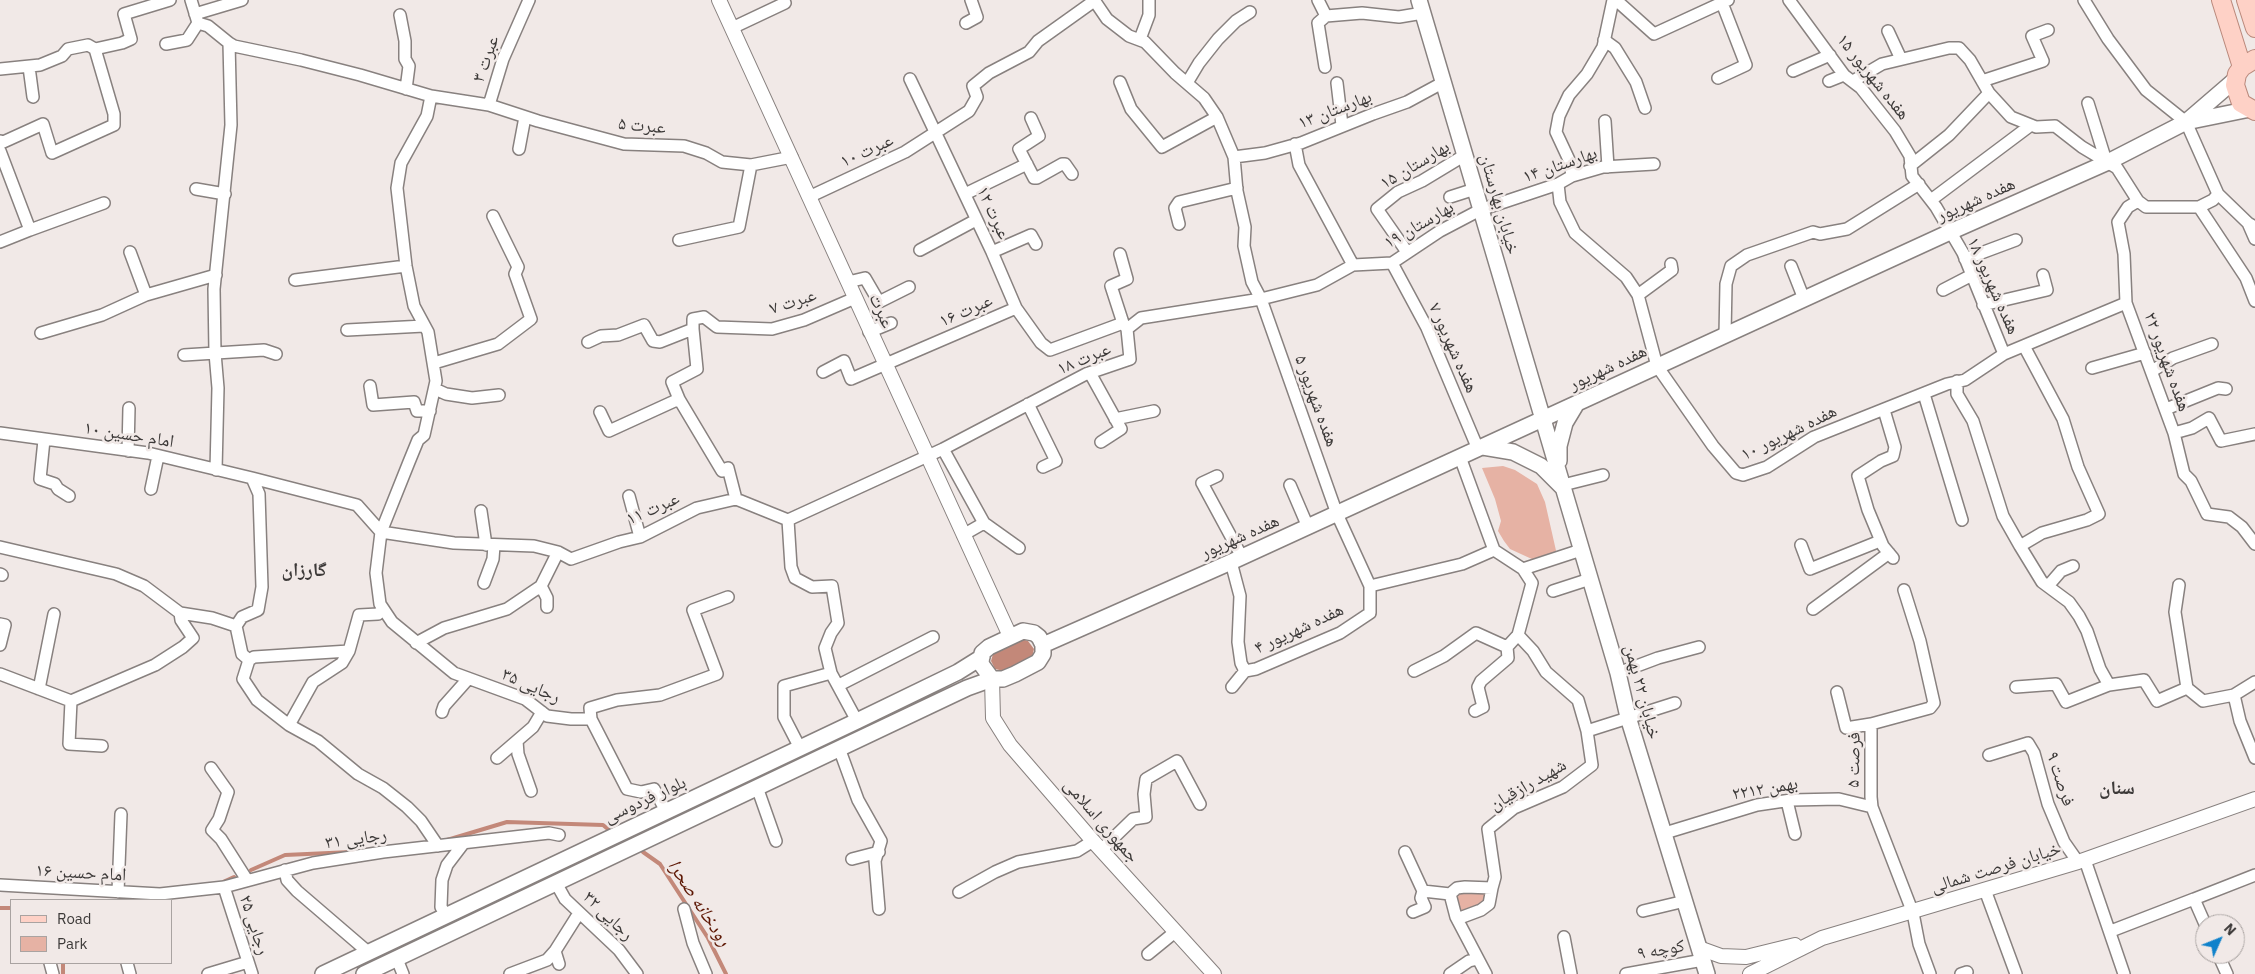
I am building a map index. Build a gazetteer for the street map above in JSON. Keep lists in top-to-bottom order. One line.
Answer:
{"streets":{"main road":["هفده شهریور","خیابان بهارستان","خیابان ۲۲ بهمن","بلوار فردوسی"],"street":["عبرت ۳","هفده شهریور ۱۵","بهارستان ۱۳","عبرت ۵","عبرت ۱۰","بهارستان ۱۵","بهارستان ۱۴","عبرت ۱۲","بهارستان ۱۹","هفده شهریور ۱۸","عبرت ۷","عبرت","عبرت ۱۶","هفده شهریور ۷","عبرت ۱۸","هفده شهریور ۲۲","هفده شهریور ۵","هفده شهریور ۱۰","امام حسین ۱۰","عبرت ۱۱","هفده شهریور ۴","رجایی ۳۵","فرصت ۵","فرصت ۹","شهید رازقیان","۲۲بهمن ۱۲","جمهوری اسلامی","رجایی ۳۱","خیابان فرصت شمالی","امام حسین ۱۶","رجایی ۳۲","رجایی ۲۵","کوچه ۹"]},"crossings":[["عبرت ۳","عبرت ۵"],["هفده شهریور ۱۵","هفده شهریور"],["هفده شهریور ۱۵","هفده شهریور ۱۸"],["بهارستان ۱۳","خیابان بهارستان"],["بهارستان ۱۳","هفده شهریور ۵"],["عبرت ۵","عبرت"],["عبرت ۱۰","عبرت ۱۲"],["عبرت ۱۰","عبرت"],["عبرت ۱۰","هفده شهریور ۵"],["بهارستان ۱۵","خیابان بهارستان"],["بهارستان ۱۵","بهارستان ۱۹"],["بهارستان ۱۴","خیابان بهارستان"],["بهارستان ۱۴","بهارستان ۱۹"],["هفده شهریور","خیابان بهارستان"],["هفده شهریور","هفده شهریور ۱۸"],["هفده شهریور","هفده شهریور ۷"],["هفده شهریور","هفده شهریور ۵"],["هفده شهریور","هفده شهریور ۱۰"],["هفده شهریور","هفده شهریور ۴"],["هفده شهریور","خیابان ۲۲ بهمن"],["هفده شهریور","بلوار فردوسی"],["خیابان بهارستان","بهارستان ۱۹"],["خیابان بهارستان","خیابان ۲۲ بهمن"],["عبرت ۱۲","عبرت ۱۶"],["بهارستان ۱۹","هفده شهریور ۷"],["بهارستان ۱۹","عبرت ۱۸"],["بهارستان ۱۹","هفده شهریور ۵"],["هفده شهریور ۱۸","هفده شهریور ۲۲"],["هفده شهریور ۱۸","هفده شهریور ۱۰"],["عبرت ۷","عبرت"],["عبرت","عبرت ۱۶"],["عبرت","عبرت ۱۸"],["عبرت","بلوار فردوسی"],["عبرت ۱۶","عبرت ۱۸"],["عبرت ۱۸","هفده شهریور ۵"],["هفده شهریور ۲۲","هفده شهریور ۱۰"],["هفده شهریور ۵","هفده شهریور ۴"],["امام حسین ۱۰","عبرت ۱۱"],["خیابان ۲۲ بهمن","۲۲بهمن ۱۲"],["خیابان ۲۲ بهمن","کوچه ۹"],["فرصت ۵","۲۲بهمن ۱۲"],["فرصت ۵","خیابان فرصت شمالی"],["فرصت ۹","خیابان فرصت شمالی"],["بلوار فردوسی","جمهوری اسلامی"],["بلوار فردوسی","رجایی ۳۲"],["رجایی ۳۱","امام حسین ۱۶"],["رجایی ۳۱","رجایی ۲۵"]],"districts":["گارزان","سنان"],"water":["رودخانه صحرا"],"legend":["Road","Park"],"north":"top right"}
